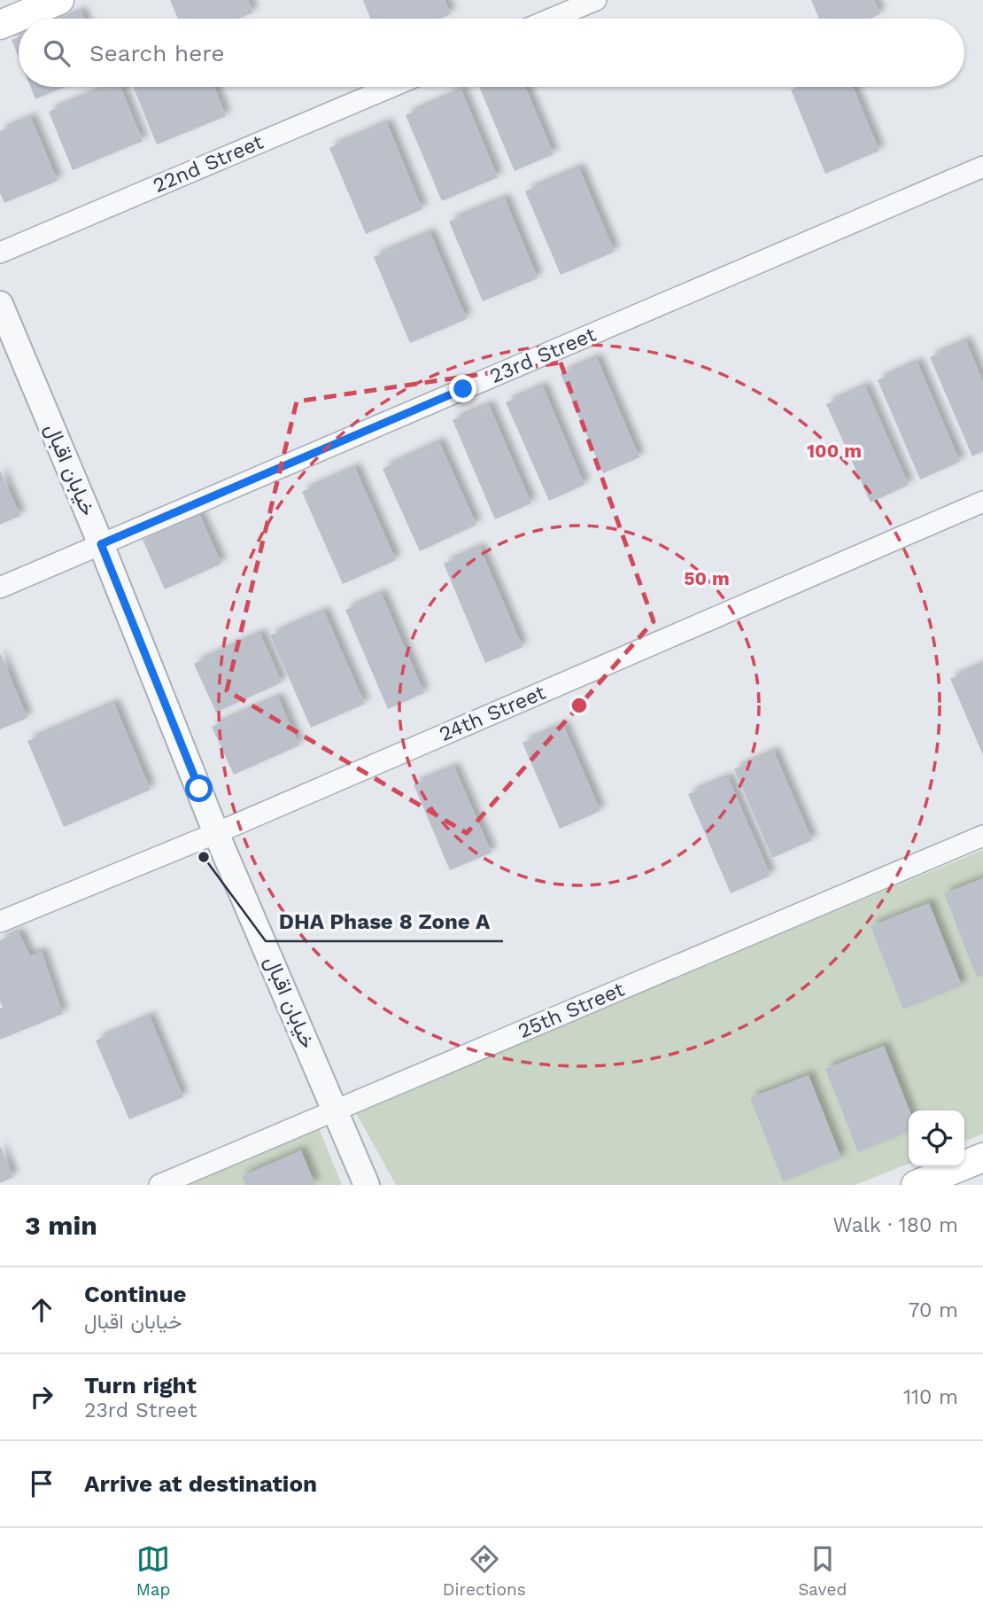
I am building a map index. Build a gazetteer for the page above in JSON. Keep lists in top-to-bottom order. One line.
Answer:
{"streets":{"street":["22nd Street","23rd Street","خیابان اقبال","24th Street","25th Street"]},"crossings":[["23rd Street","خیابان اقبال"],["خیابان اقبال","24th Street"],["خیابان اقبال","25th Street"]],"places":["DHA Phase 8 Zone A"],"page":{"search":"Search here","heading":["3 min","Walk · 180 m"],"list":[["Continue","خیابان اقبال","70 m"],["Turn right","23rd Street","110 m"],"Arrive at destination"],"nav":["Map","Directions","Saved"]},"rings":["100 m","50 m"]}
